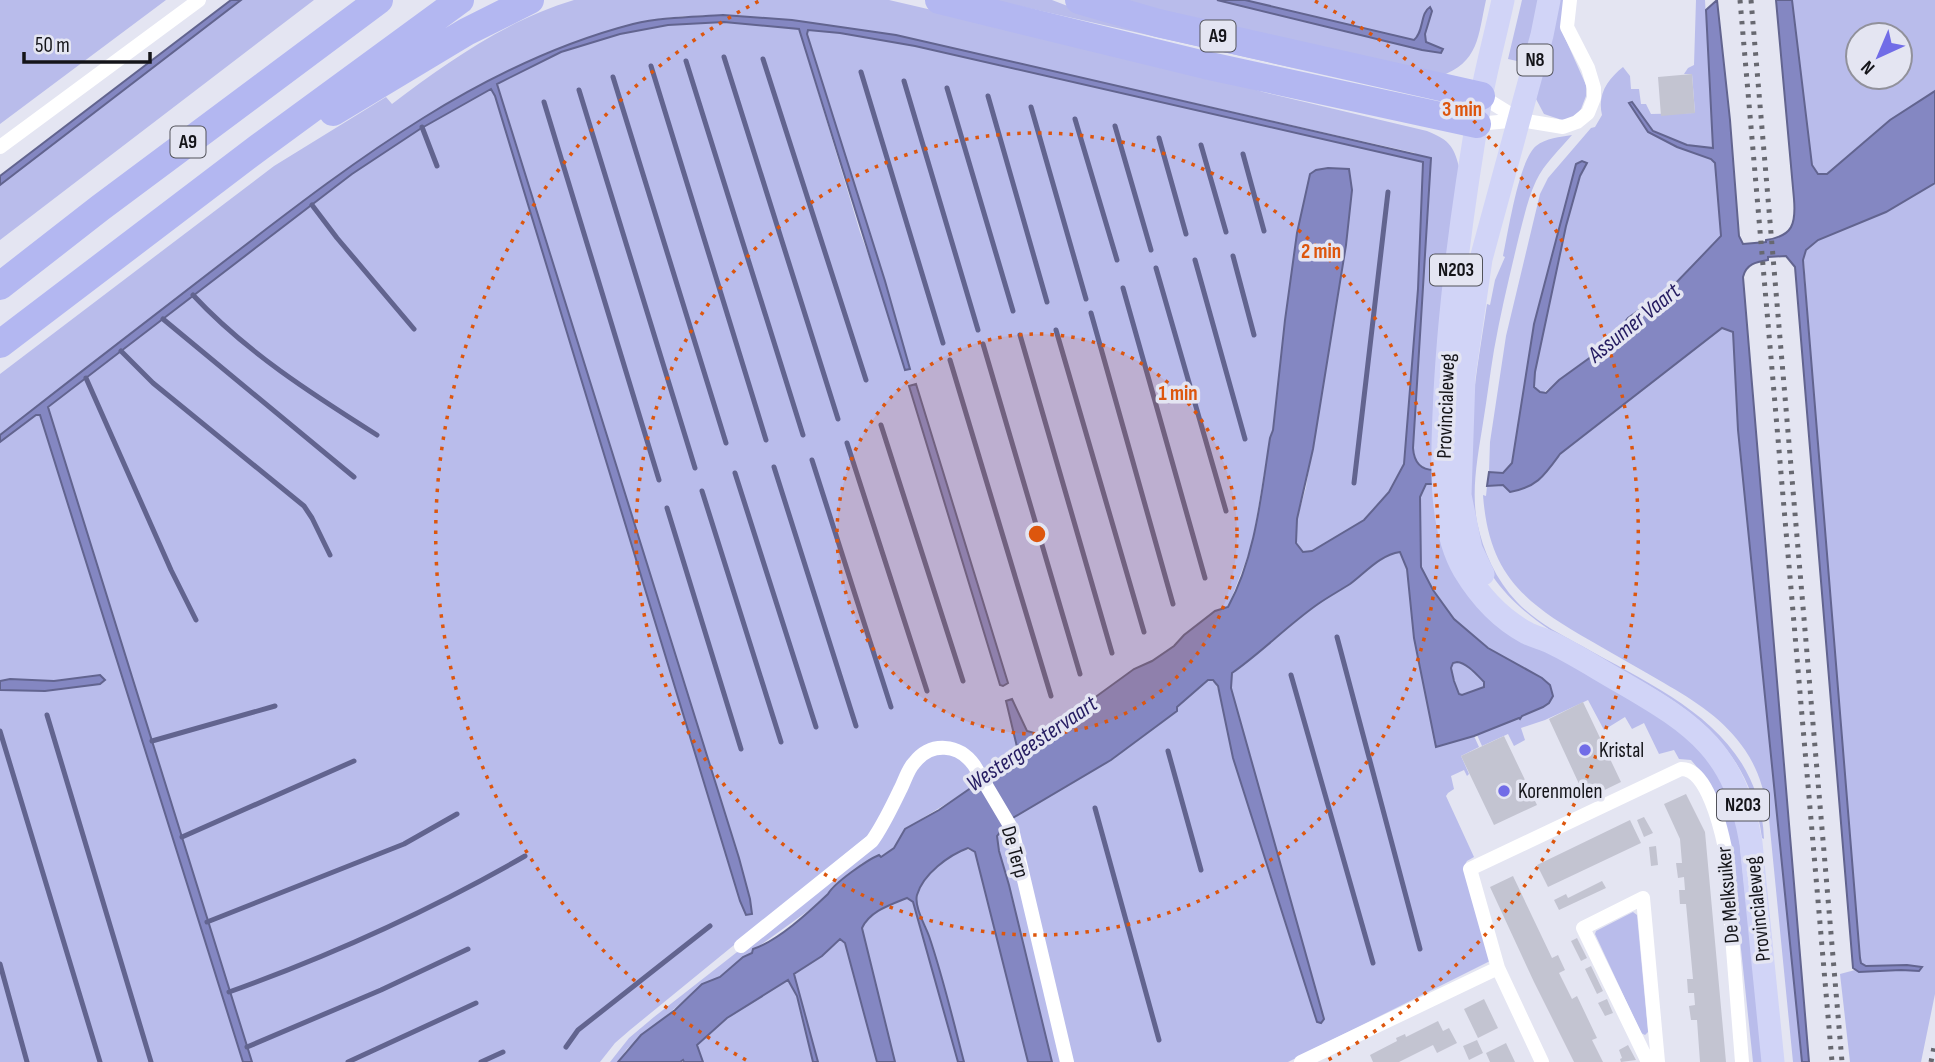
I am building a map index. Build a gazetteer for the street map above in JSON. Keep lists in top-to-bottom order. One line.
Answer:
{"streets":{"highway":["A9"],"main road":["N8","N203","Provincialeweg"],"street":["De Terp","De Melksuiker"]},"crossings":[["A9","Provincialeweg"]],"water":["Assumer Vaart","Westergeestervaart"],"places":["Kristal","Korenmolen"],"scale_bar":"50 m","north":"bottom left","rings":["3 min","2 min","1 min"]}
